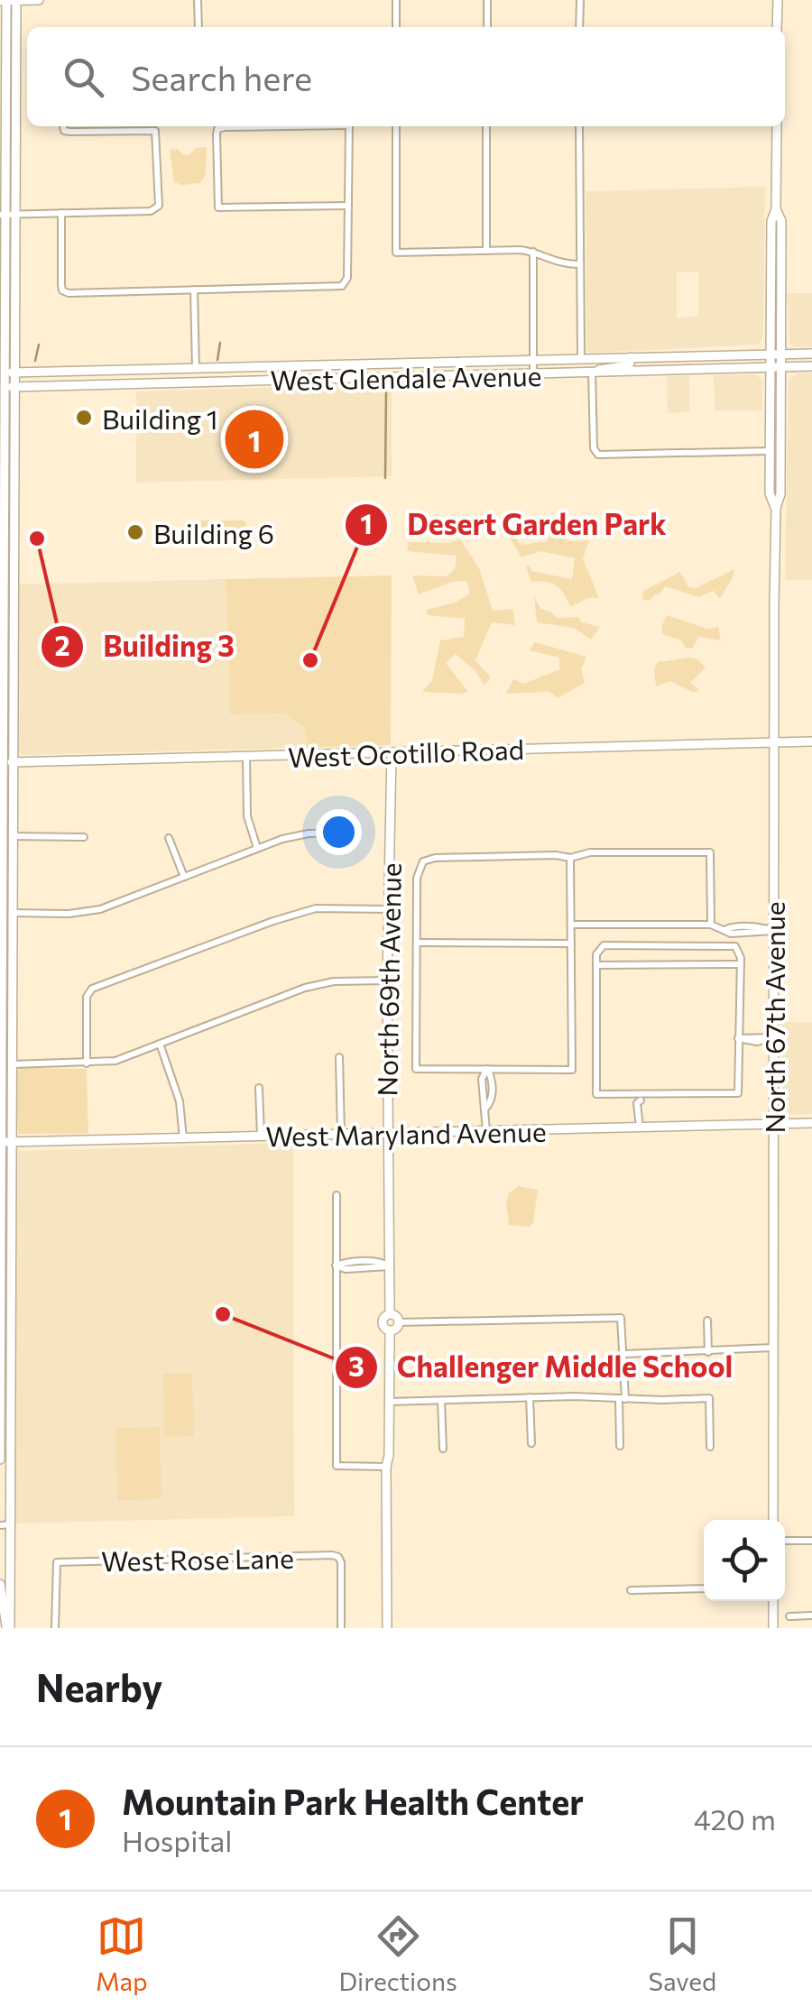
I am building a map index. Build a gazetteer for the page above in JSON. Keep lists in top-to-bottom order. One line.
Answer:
{"streets":{"street":["West Glendale Avenue","West Ocotillo Road","North 69th Avenue","North 67th Avenue","West Maryland Avenue","West Rose Lane"]},"crossings":[["West Glendale Avenue","North 67th Avenue"],["West Ocotillo Road","North 69th Avenue"],["West Ocotillo Road","North 67th Avenue"],["North 69th Avenue","West Maryland Avenue"],["North 67th Avenue","West Maryland Avenue"]],"places":["Building 1","Building 6","Building 3","Desert Garden Park","Challenger Middle School"],"page":{"search":"Search here","pins":"1","heading":"Nearby","list":[{"mark":"1","name":"Mountain Park Health Center","note":"Hospital","value":"420 m"}],"nav":["Map","Directions","Saved"]}}
